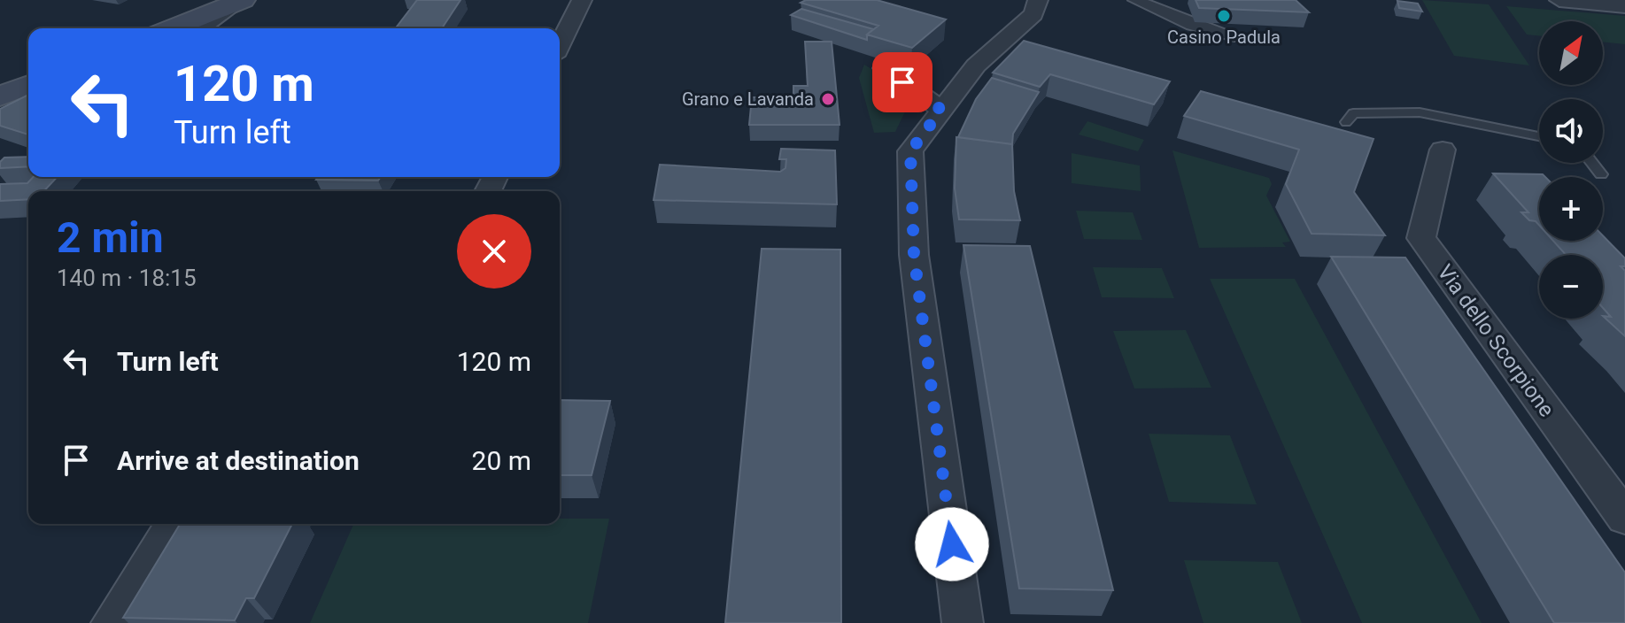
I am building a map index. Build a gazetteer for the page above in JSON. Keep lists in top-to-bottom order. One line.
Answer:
{"streets":{"street":["Via dello Scorpione"]},"places":["Casino Padula","Grano e Lavanda"],"north":"top right","page":{"map_buttons":["+","−"],"turn":["120 m","Turn left"],"heading":["2 min","140 m · 18:15"],"list":[{"name":"Turn left","value":"120 m"},{"name":"Arrive at destination","value":"20 m"}]}}
